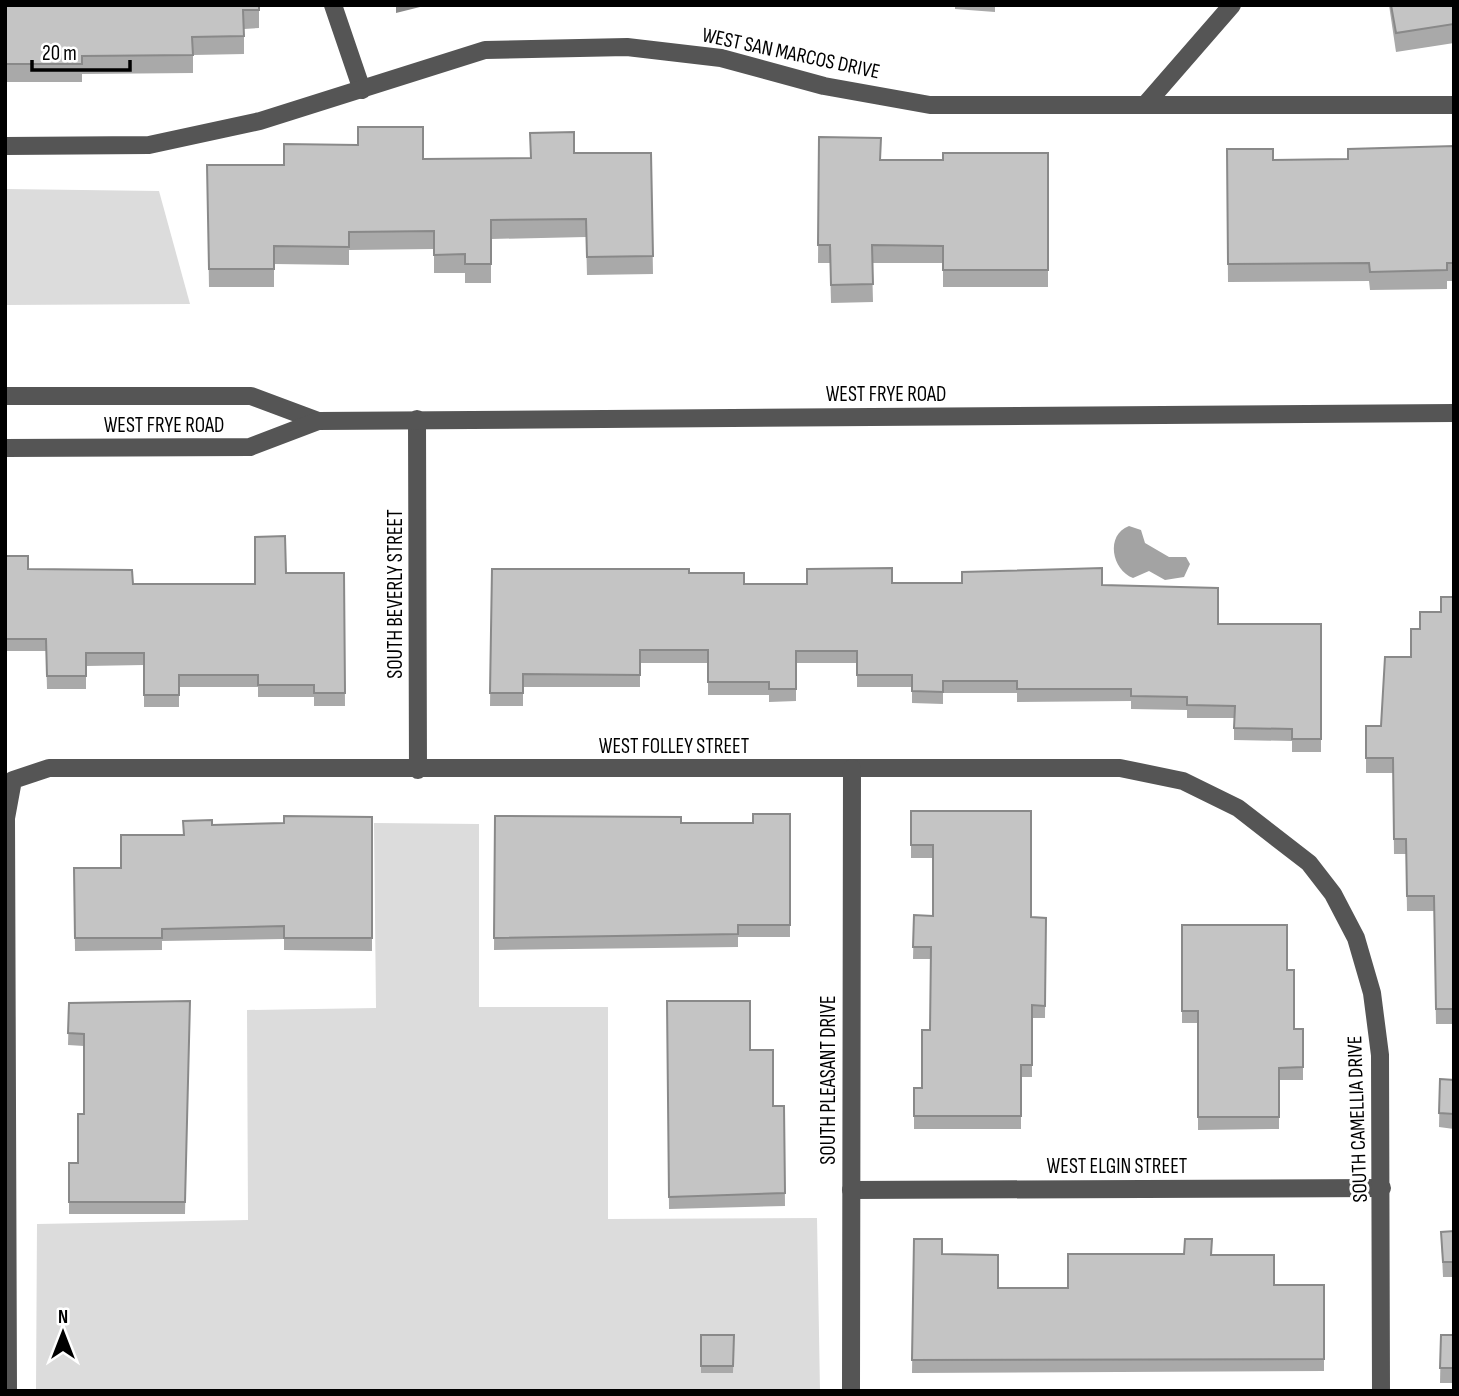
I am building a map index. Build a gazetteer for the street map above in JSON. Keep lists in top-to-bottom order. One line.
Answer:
{"streets":{"street":["WEST SAN MARCOS DRIVE","WEST FRYE ROAD","SOUTH BEVERLY STREET","WEST FOLLEY STREET","SOUTH PLEASANT DRIVE","SOUTH CAMELLIA DRIVE","WEST ELGIN STREET"]},"crossings":[["WEST FRYE ROAD","SOUTH BEVERLY STREET"],["SOUTH BEVERLY STREET","WEST FOLLEY STREET"],["WEST FOLLEY STREET","SOUTH PLEASANT DRIVE"],["WEST FOLLEY STREET","SOUTH CAMELLIA DRIVE"],["SOUTH PLEASANT DRIVE","WEST ELGIN STREET"],["SOUTH CAMELLIA DRIVE","WEST ELGIN STREET"]],"scale_bar":"20 m","north":"top"}
